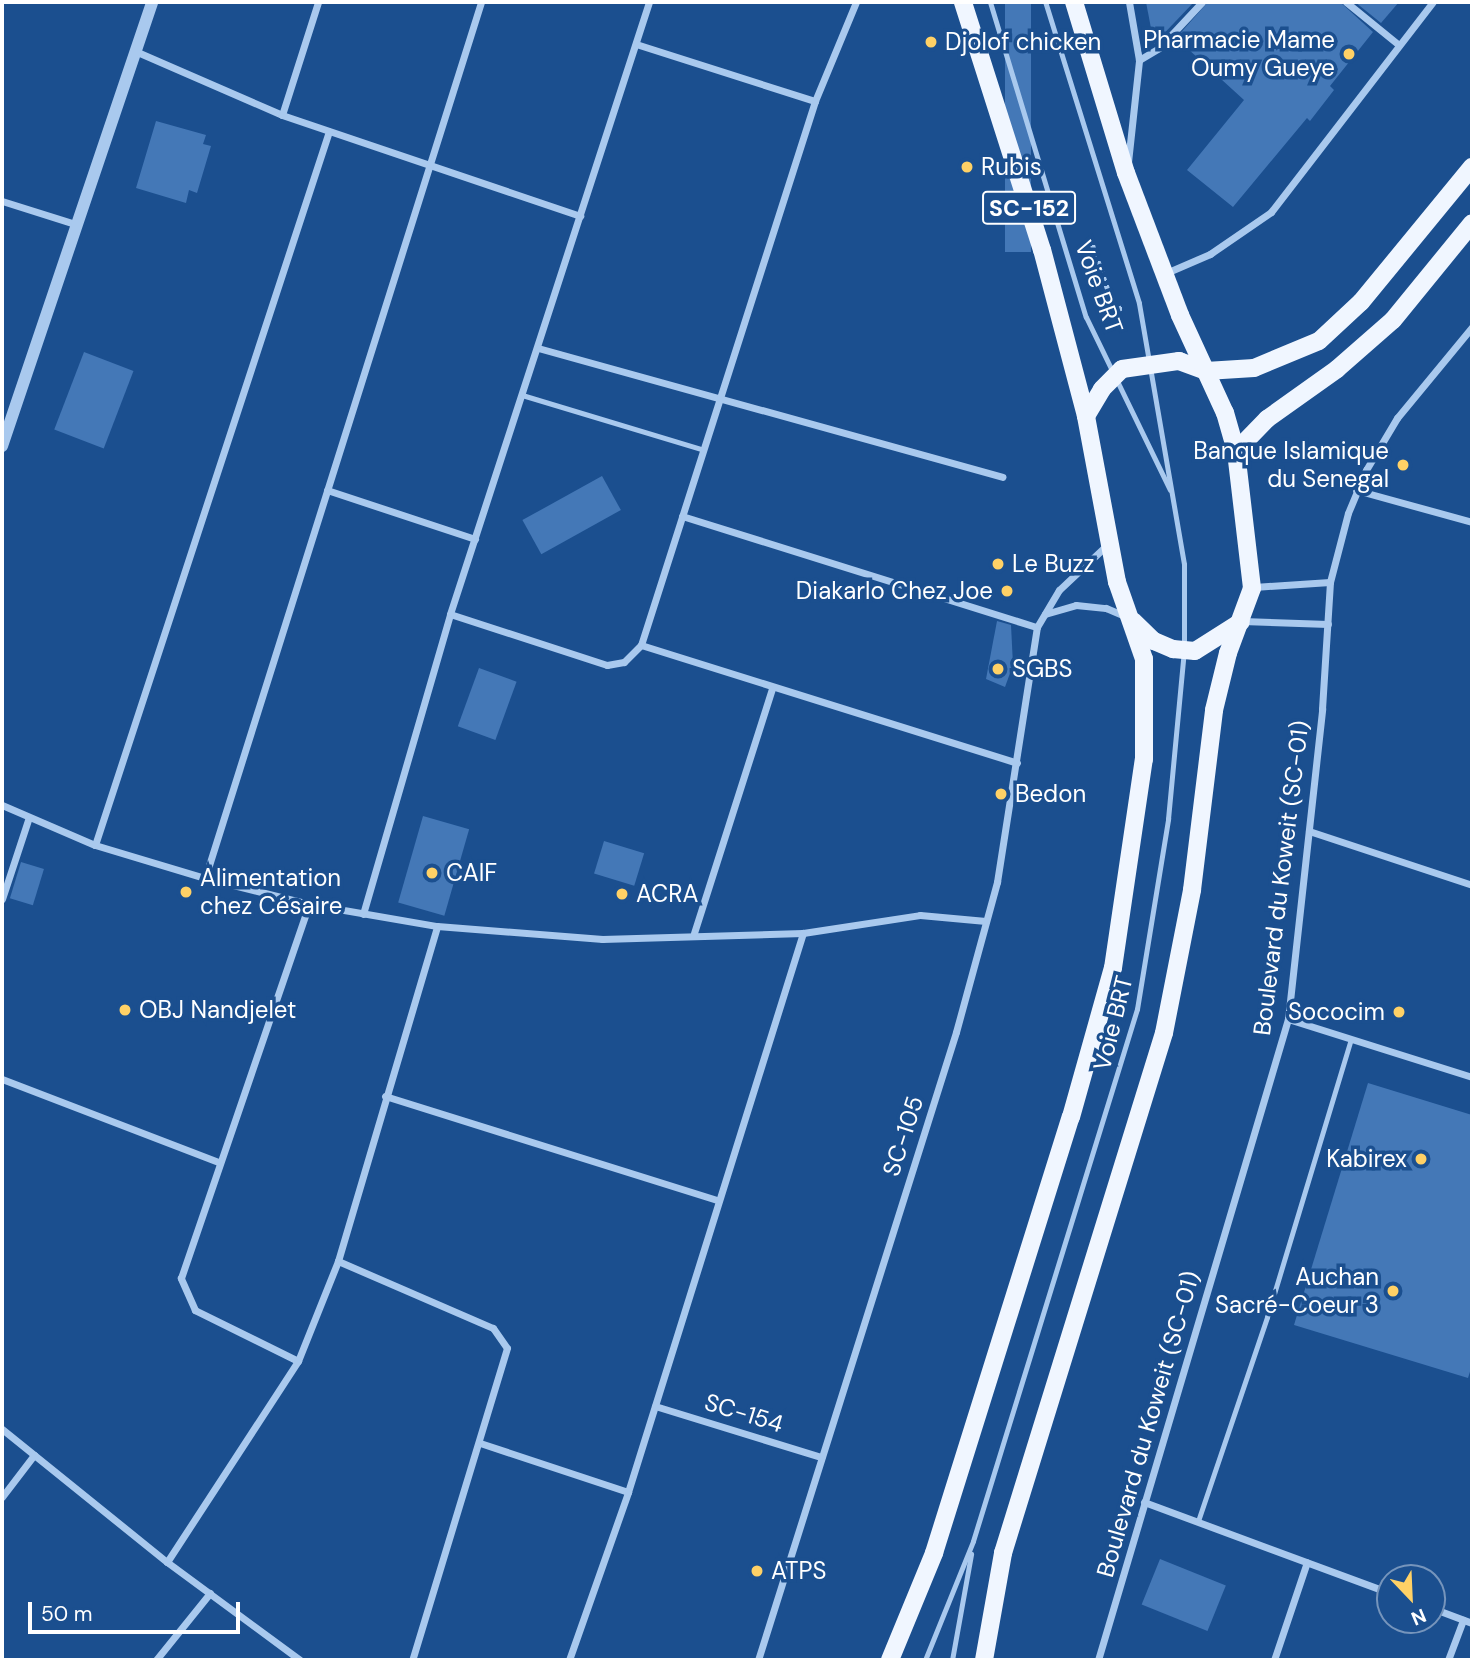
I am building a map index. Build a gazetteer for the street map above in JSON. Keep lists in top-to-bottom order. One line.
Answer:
{"streets":{"main road":["SC-152"],"street":["Boulevard du Koweit (SC-01)","SC-105","SC-154"],"lane":["Voie BRT"]},"crossings":[["SC-152","SC-105"],["SC-105","SC-154"]],"places":["Djolof chicken","Pharmacie Mame Oumy Gueye","Rubis","Banque Islamique du Senegal","Le Buzz","Diakarlo Chez Joe","SGBS","Bedon","CAIF","Alimentation chez Césaire","ACRA","OBJ Nandjelet","Sococim","Kabirex","Auchan Sacré-Coeur 3","ATPS"],"scale_bar":"50 m","north":"bottom right"}
